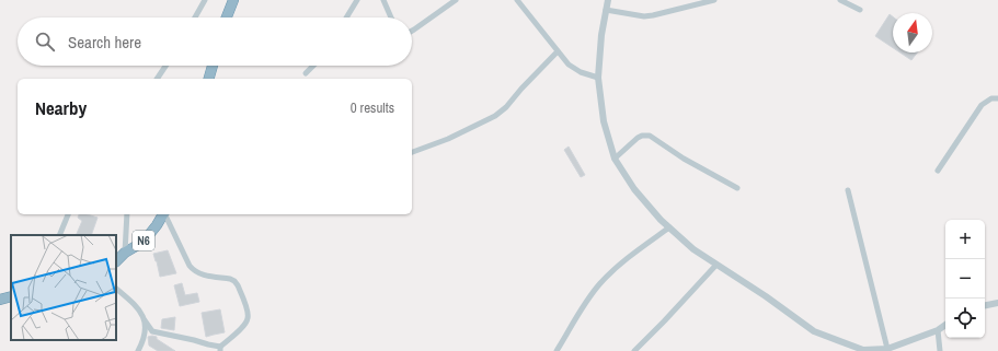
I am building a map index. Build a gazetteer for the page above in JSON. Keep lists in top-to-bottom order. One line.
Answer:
{"streets":{"highway":["N6"]},"north":"top","page":{"search":"Search here","heading":["Nearby","0 results"],"map_buttons":["+","−"]}}
